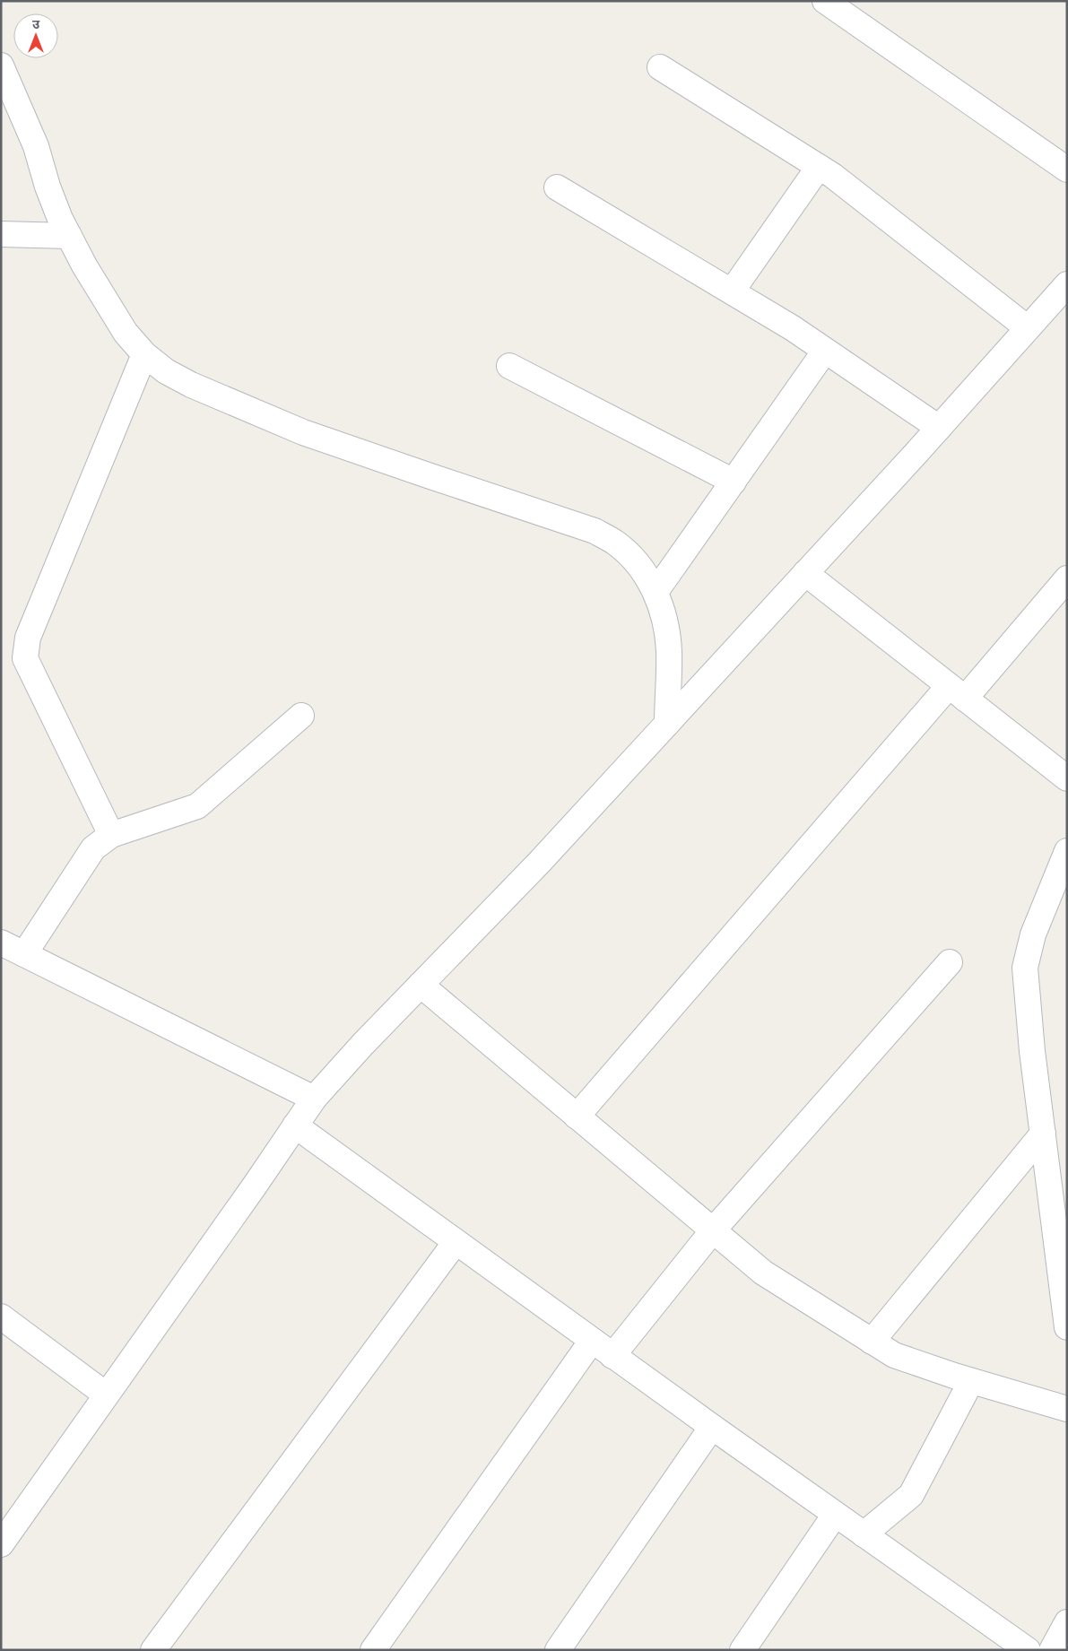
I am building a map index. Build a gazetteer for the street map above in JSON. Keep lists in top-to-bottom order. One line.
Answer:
{"north":"top"}
